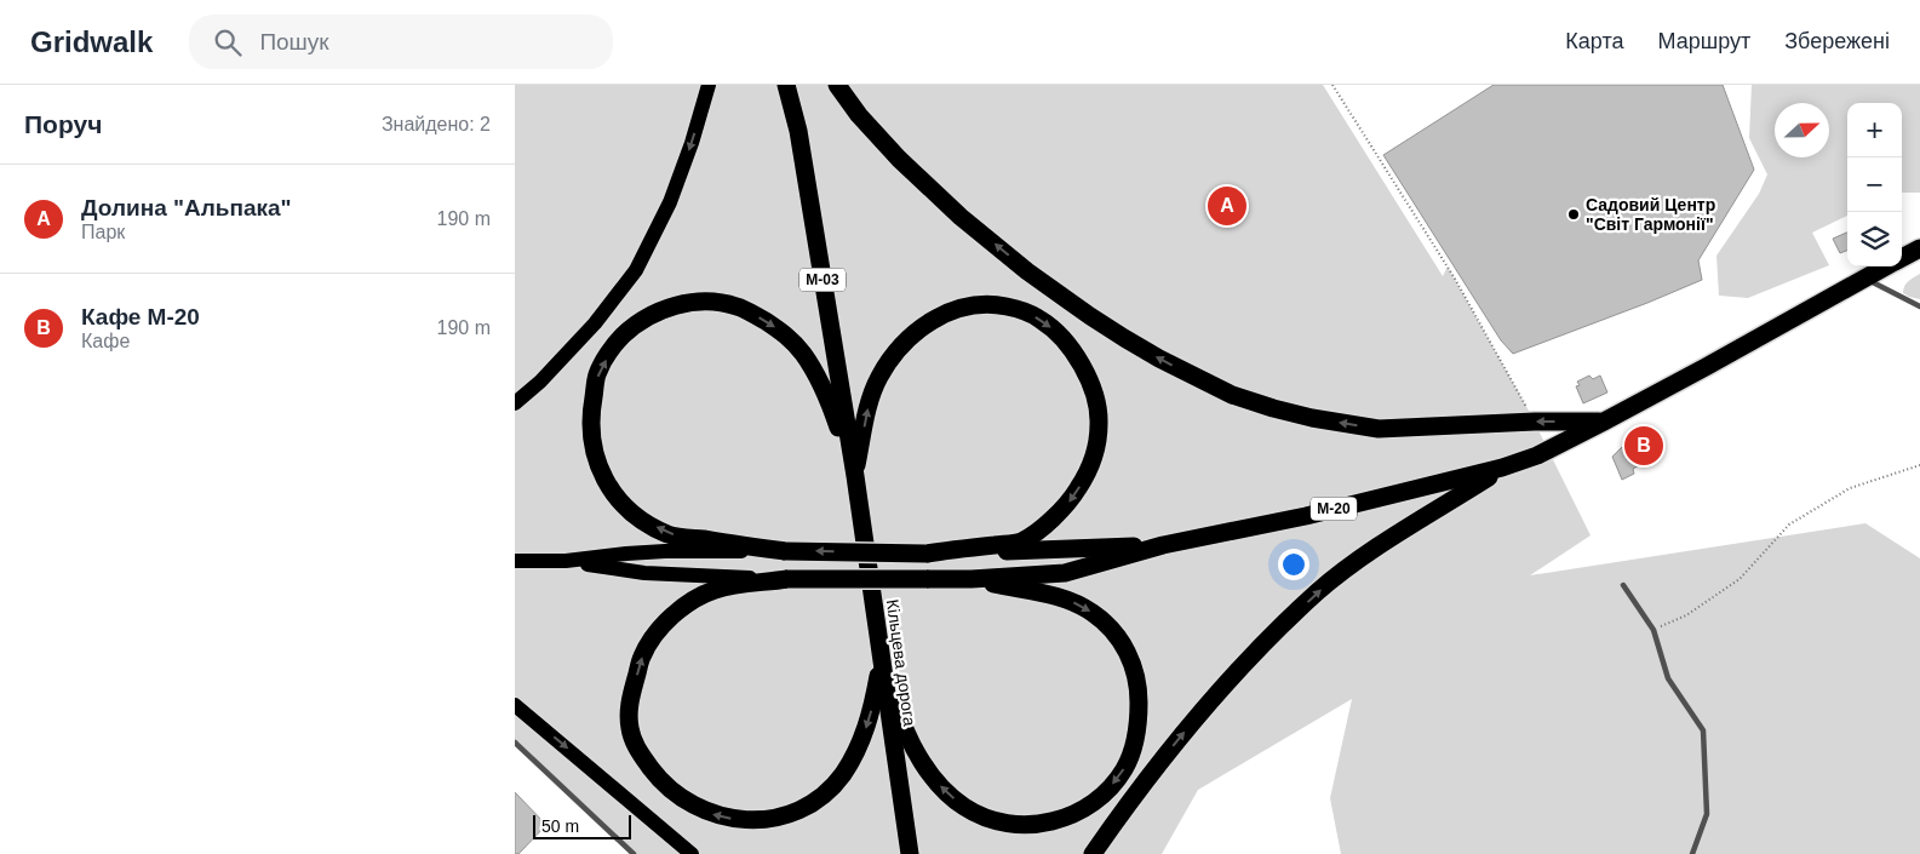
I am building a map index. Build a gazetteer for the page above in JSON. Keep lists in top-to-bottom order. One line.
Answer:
{"streets":{"highway":["М-03","М-20","Кільцева дорога"]},"crossings":[["М-03","Кільцева дорога"]],"places":["Садовий Центр \"Світ Гармонії\""],"scale_bar":"50 m","north":"right","page":{"header":"Gridwalk","search":"Пошук","nav":["Карта","Маршрут","Збережені"],"heading":["Поруч","Знайдено: 2"],"map_buttons":["+","−"],"list":[{"mark":"A","name":"Долина \"Альпака\"","note":"Парк","value":"190 m"},{"mark":"B","name":"Кафе М-20","note":"Кафе","value":"190 m"}],"pins":["A","B"],"scale":"50 m"}}
